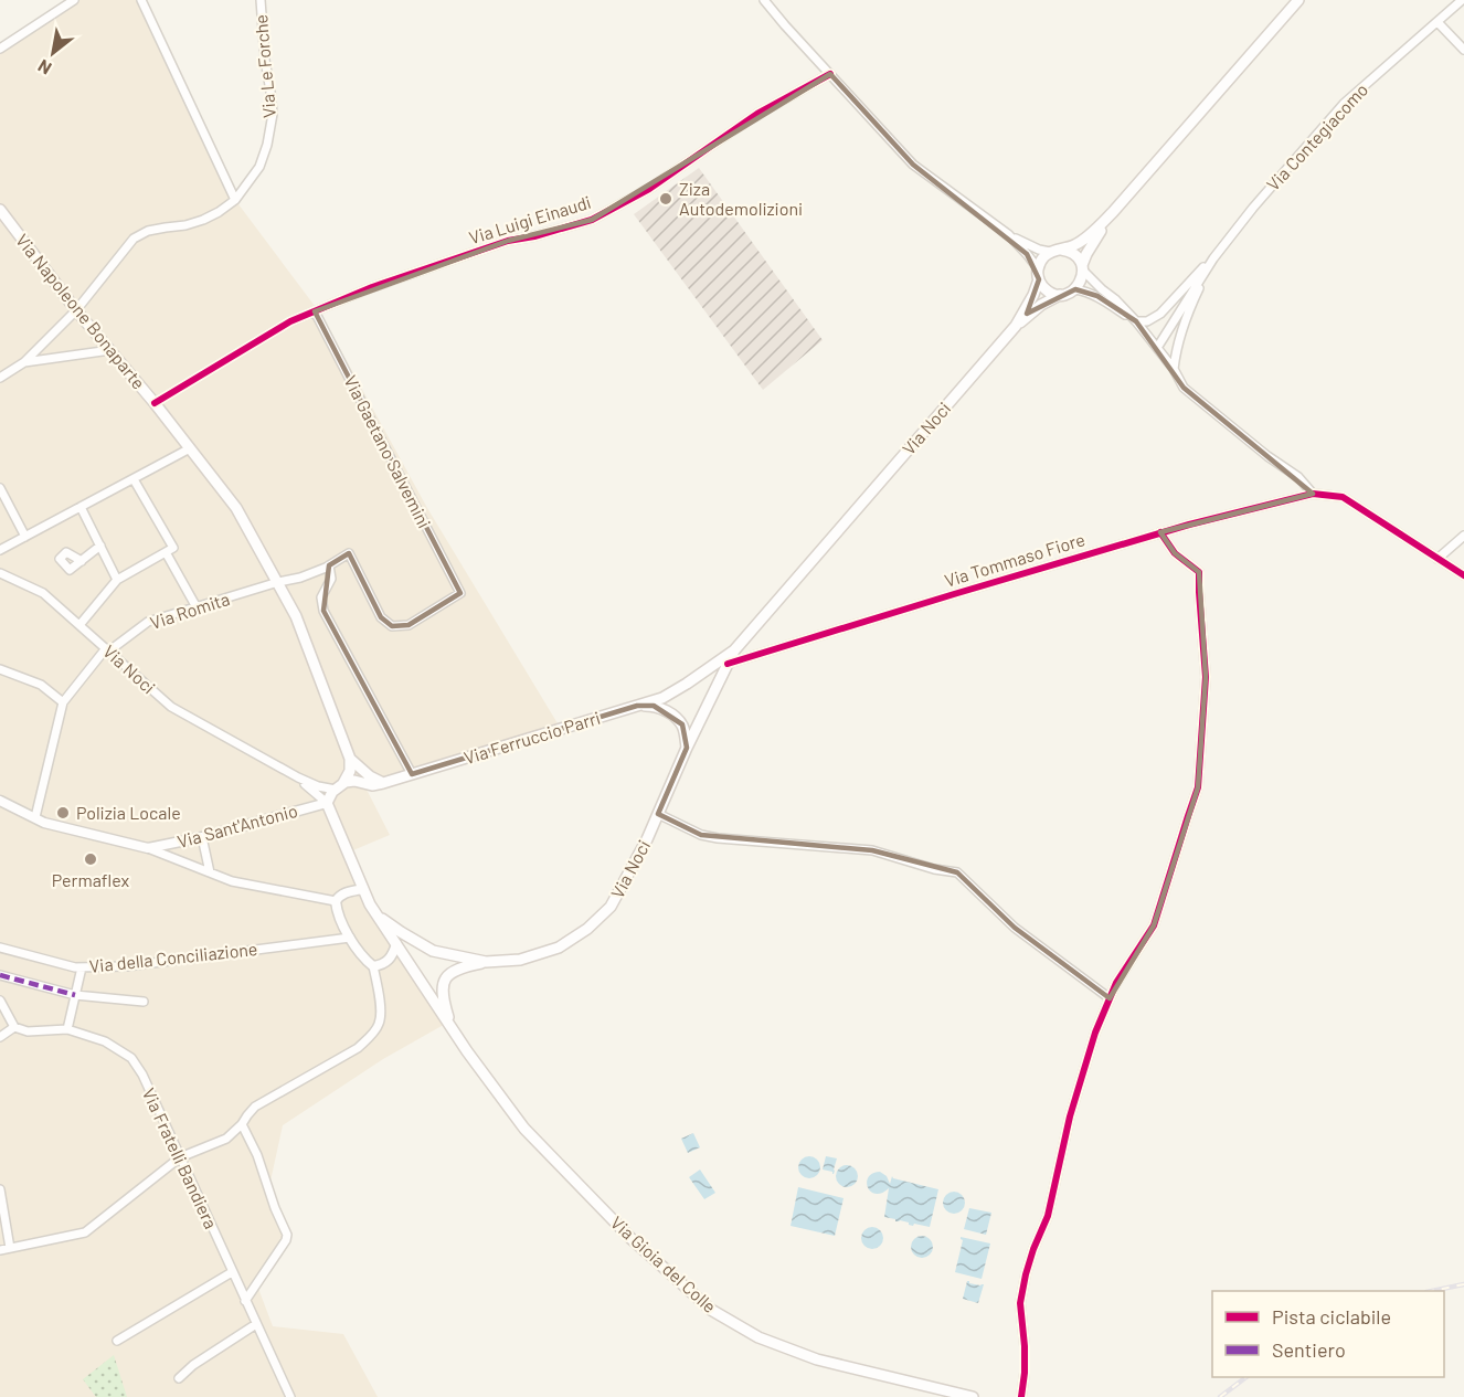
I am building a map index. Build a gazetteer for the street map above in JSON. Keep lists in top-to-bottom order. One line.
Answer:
{"streets":{"main road":["Via Napoleone Bonaparte","Via Noci","Via Ferruccio Parri","Via Gioia del Colle"],"street":["Via Le Forche","Via Contegiacomo","Via Luigi Einaudi","Via Gaetano Salvemini","Via Tommaso Fiore","Via Romita","Via Sant'Antonio","Via della Conciliazione","Via Fratelli Bandiera"]},"crossings":[["Via Le Forche","Via Napoleone Bonaparte"],["Via Luigi Einaudi","Via Napoleone Bonaparte"],["Via Luigi Einaudi","Via Gaetano Salvemini"],["Via Napoleone Bonaparte","Via Romita"],["Via Napoleone Bonaparte","Via Ferruccio Parri"],["Via Noci","Via Tommaso Fiore"],["Via Noci","Via Romita"],["Via Noci","Via Ferruccio Parri"],["Via Noci","Via Sant'Antonio"],["Via Gaetano Salvemini","Via Romita"]],"places":["Ziza Autodemolizioni","Polizia Locale","Permaflex"],"legend":["Pista ciclabile","Sentiero"],"north":"bottom left"}
